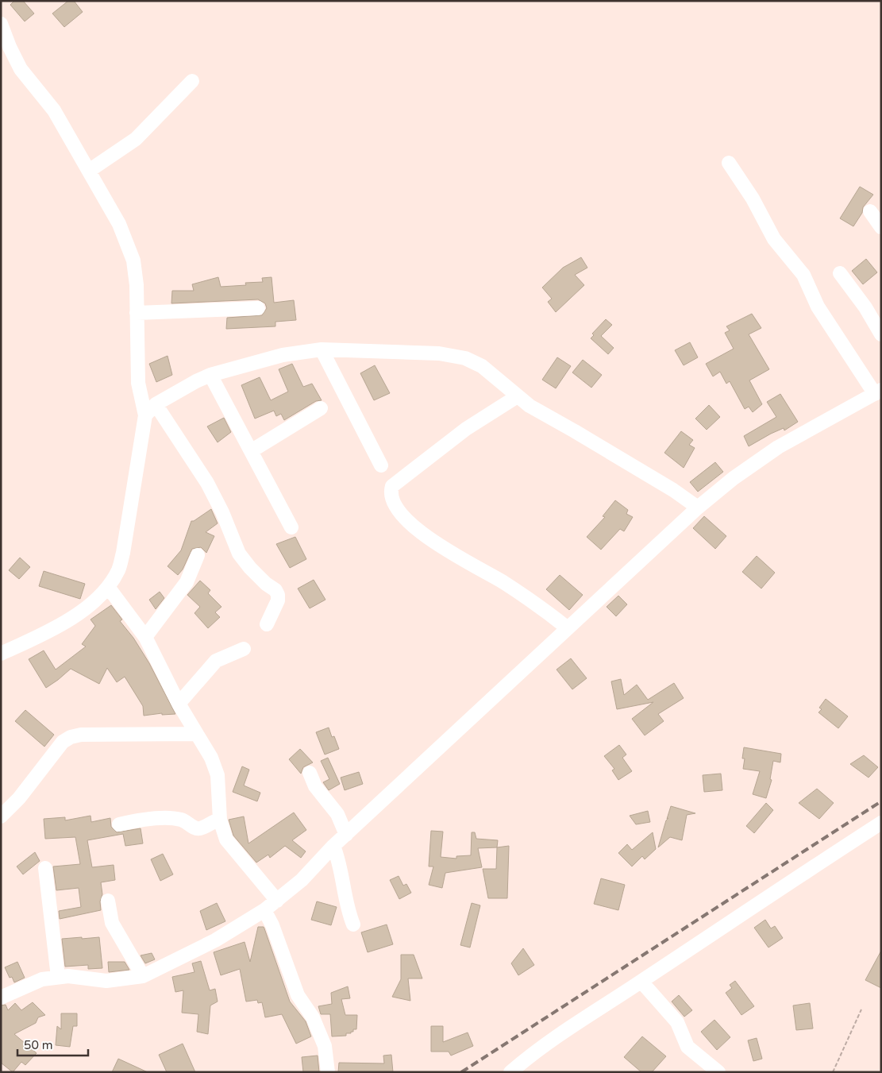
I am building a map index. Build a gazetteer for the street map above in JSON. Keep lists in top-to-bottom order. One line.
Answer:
{"scale_bar":"50 m"}
